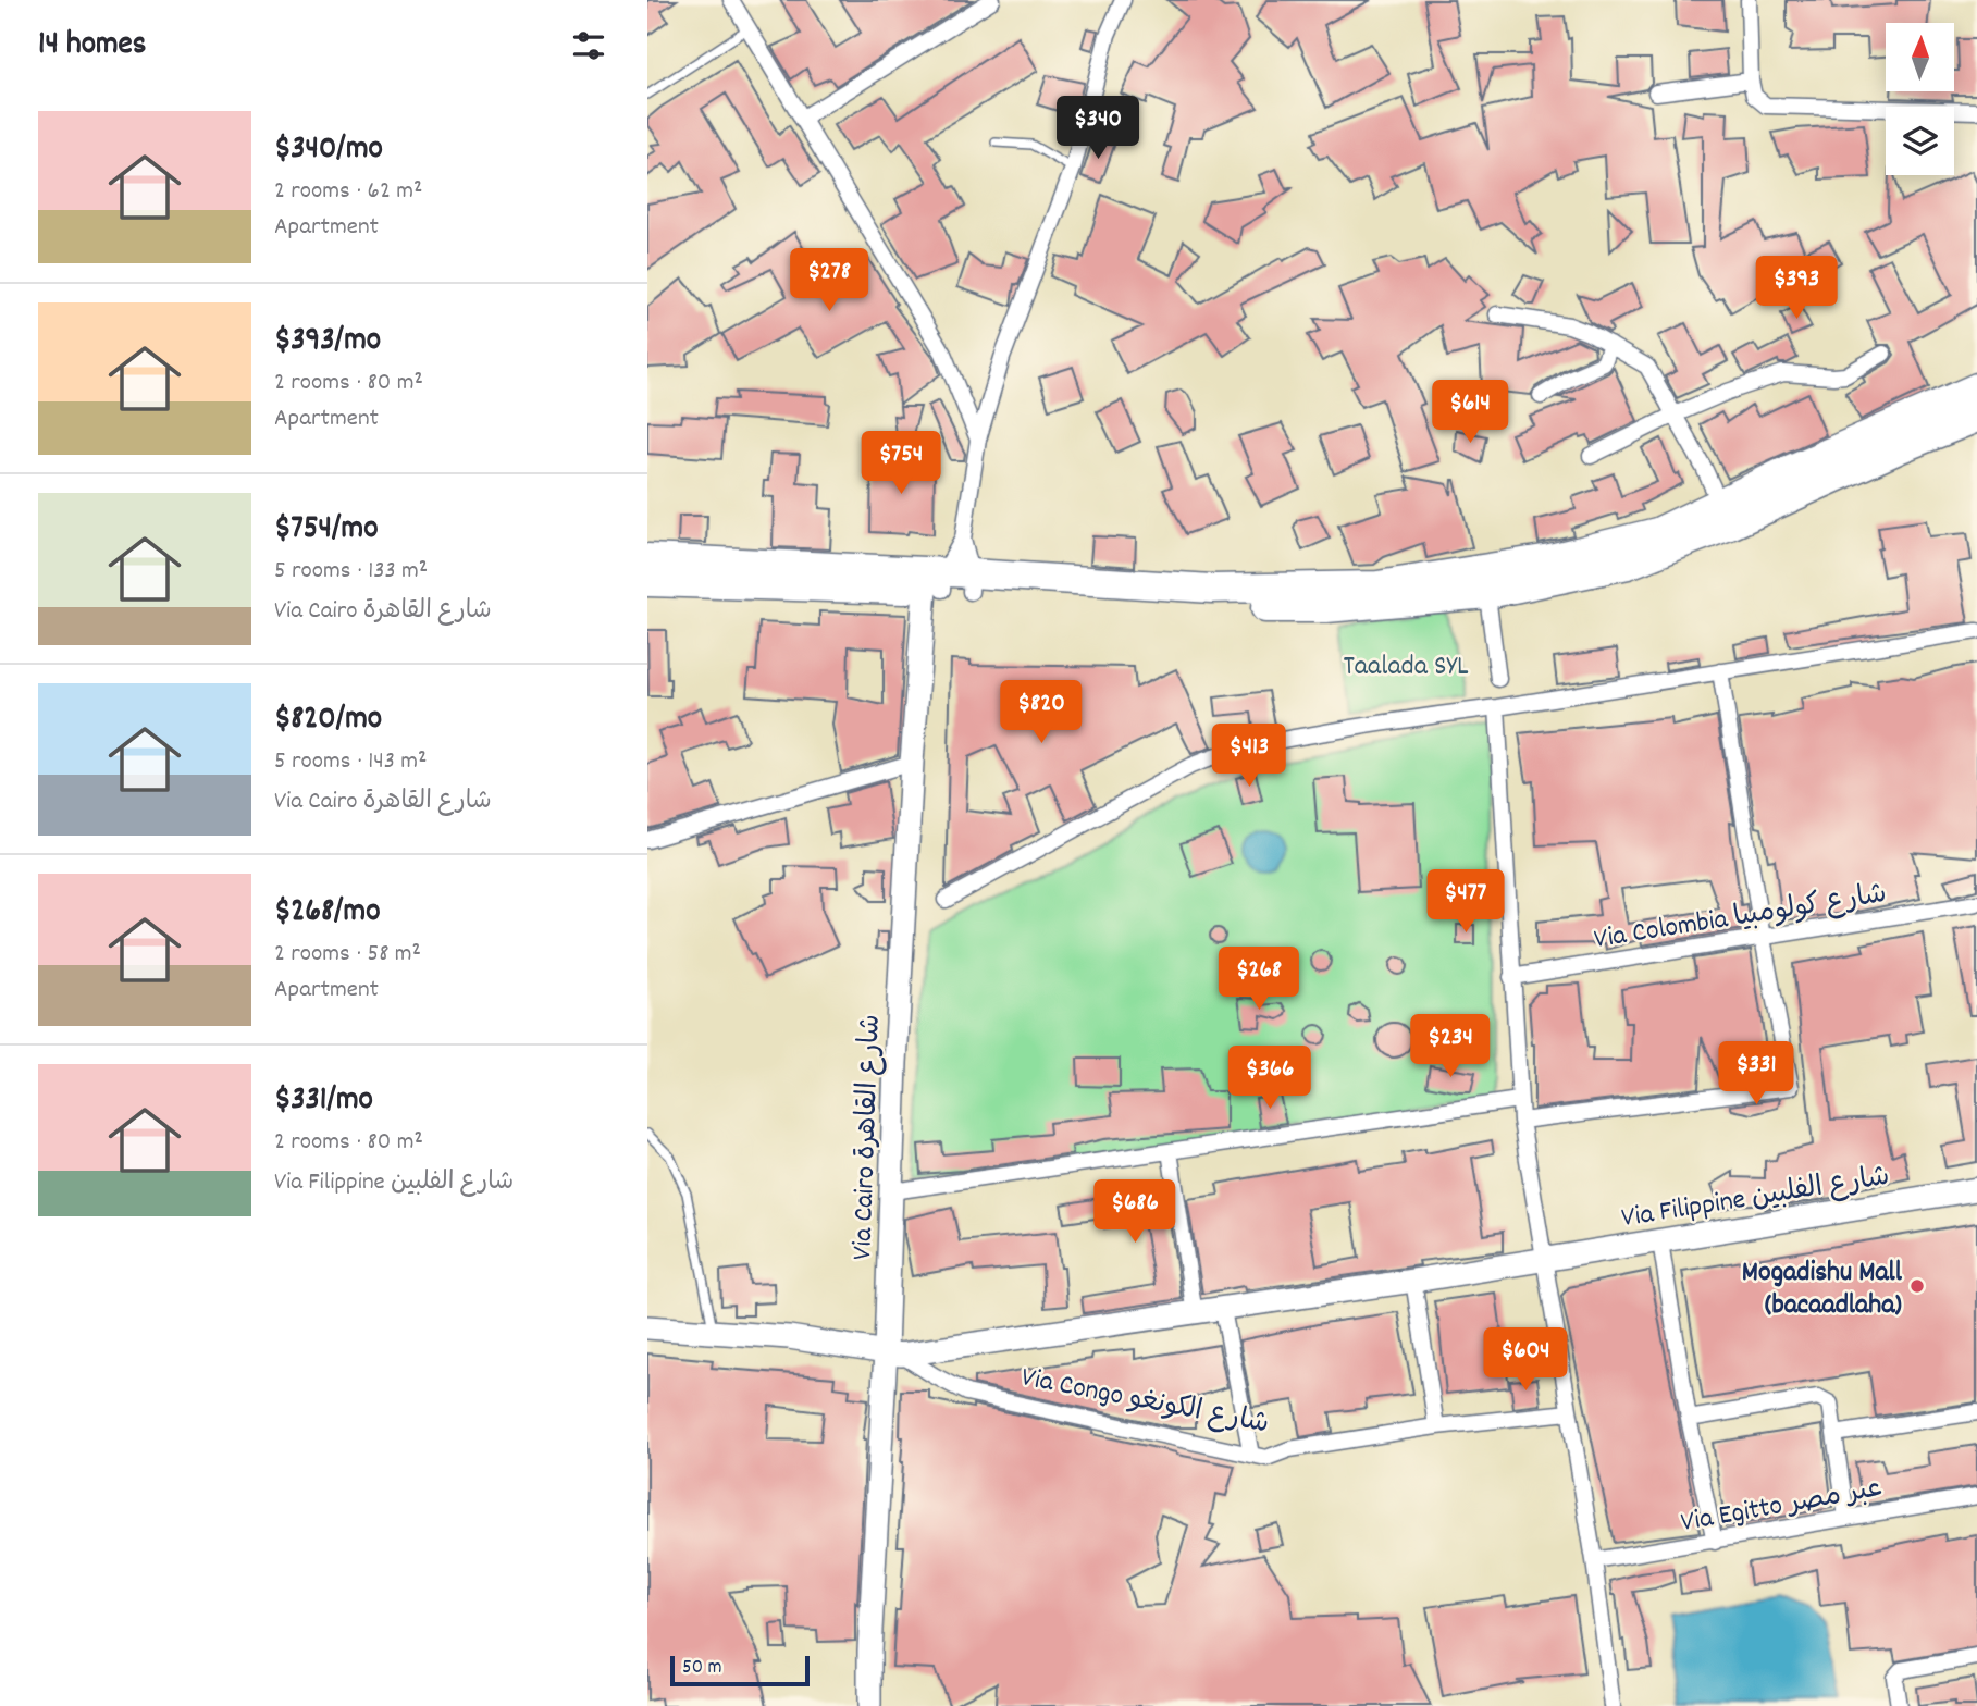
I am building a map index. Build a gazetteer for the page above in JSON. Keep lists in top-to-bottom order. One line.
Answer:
{"streets":{"main road":["Via Cairo شارع القاهرة","Via Filippine شارع الفلبين","Via Congo شارع الكونغو"],"street":["Via Colombia شارع كولومبيا","Via Egitto عبر مصر"]},"crossings":[["Via Cairo شارع القاهرة","Via Congo شارع الكونغو"],["Via Filippine شارع الفلبين","Via Congo شارع الكونغو"]],"parks":["Taalada SYL"],"places":["Mogadishu Mall (bacaadlaha)"],"scale_bar":"50 m","north":"top","page":{"heading":"14 homes","list":[{"name":"$340/mo","note":"2 rooms · 62 m² · Apartment"},{"name":"$393/mo","note":"2 rooms · 80 m² · Apartment"},{"name":"$754/mo","note":"5 rooms · 133 m² · Via Cairo شارع القاهرة"},{"name":"$820/mo","note":"5 rooms · 143 m² · Via Cairo شارع القاهرة"},{"name":"$268/mo","note":"2 rooms · 58 m² · Apartment"},{"name":"$331/mo","note":"2 rooms · 80 m² · Via Filippine شارع الفلبين"}],"price":["$340","$278","$393","$614","$754","$820","$413","$477","$268","$234","$331","$366","$686","$604"],"scale":"50 m"}}
